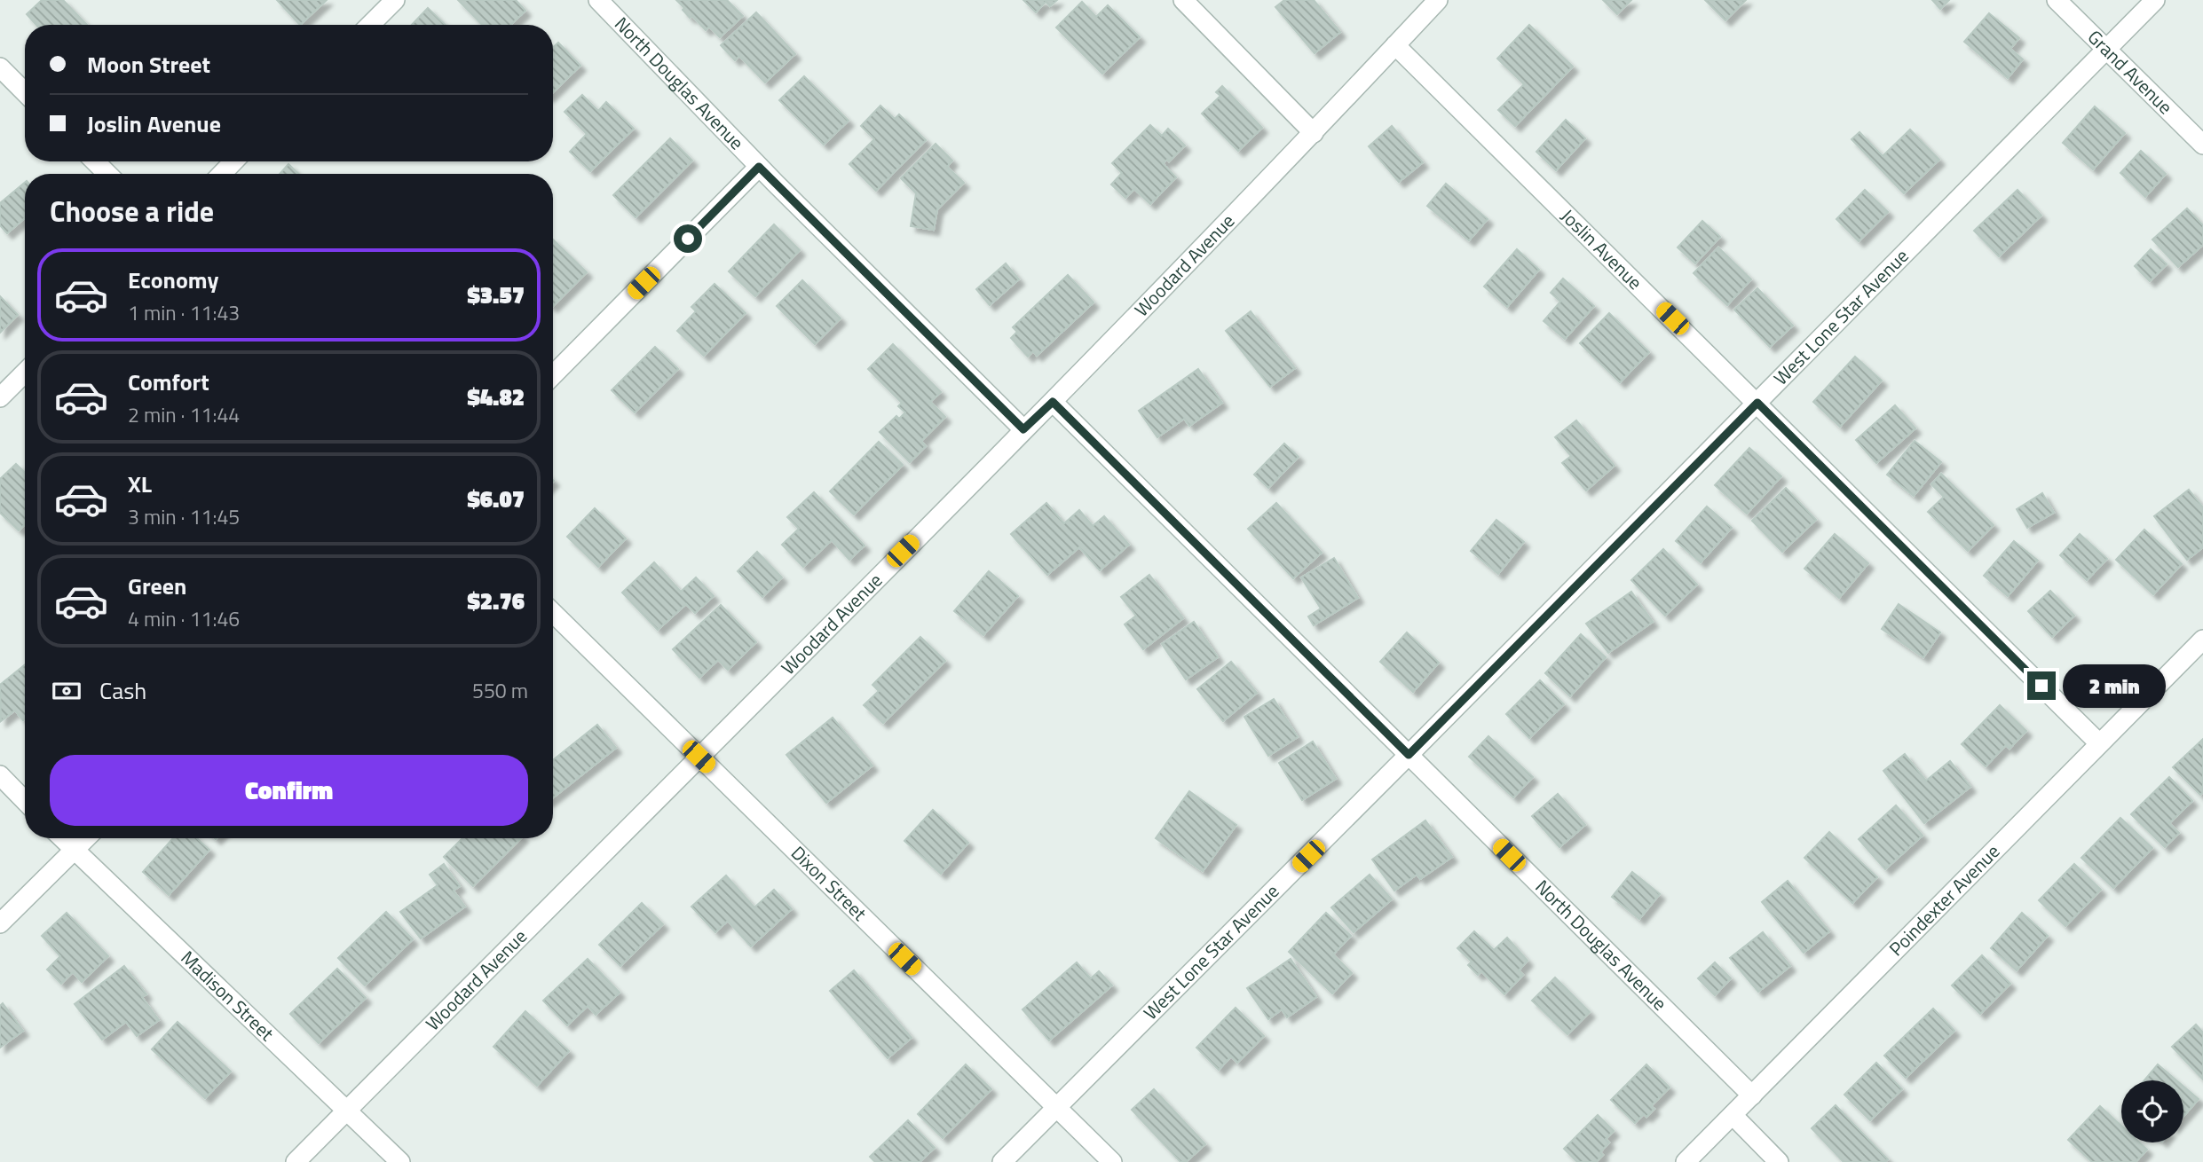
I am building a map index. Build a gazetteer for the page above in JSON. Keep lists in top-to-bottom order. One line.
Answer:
{"streets":{"street":["Grand Avenue","North Douglas Avenue","Joslin Avenue","Woodard Avenue","West Lone Star Avenue","Dixon Street","Poindexter Avenue","Madison Street"]},"crossings":[["Grand Avenue","West Lone Star Avenue"],["North Douglas Avenue","Woodard Avenue"],["North Douglas Avenue","West Lone Star Avenue"],["North Douglas Avenue","Poindexter Avenue"],["Joslin Avenue","Woodard Avenue"],["Joslin Avenue","West Lone Star Avenue"],["Joslin Avenue","Poindexter Avenue"],["Woodard Avenue","Dixon Street"],["Woodard Avenue","Madison Street"],["West Lone Star Avenue","Dixon Street"]],"page":{"banner":["Moon Street","Joslin Avenue"],"heading":"Choose a ride","list":[{"name":"Economy","note":"1 min · 11:43","value":"$3.57"},{"name":"Comfort","note":"2 min · 11:44","value":"$4.82"},{"name":"XL","note":"3 min · 11:45","value":"$6.07"},{"name":"Green","note":"4 min · 11:46","value":"$2.76"}],"pay":["Cash","550 m"],"bubble":"2 min","buttons":"Confirm"}}
